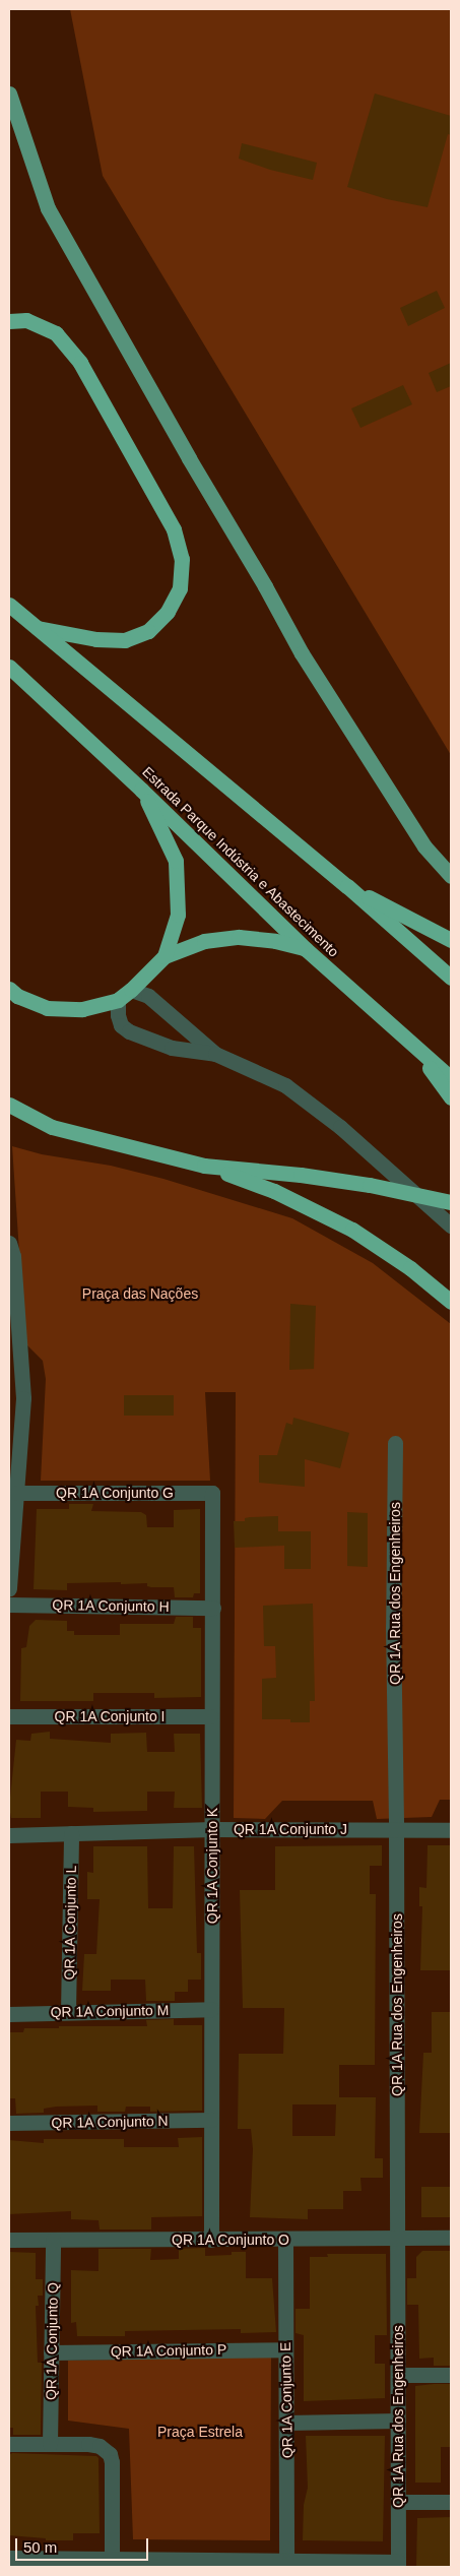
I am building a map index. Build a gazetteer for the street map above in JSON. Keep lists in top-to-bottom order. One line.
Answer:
{"streets":{"highway":["Estrada Parque Indústria e Abastecimento"],"street":["QR 1A Conjunto G","QR 1A Rua dos Engenheiros","QR 1A Conjunto H","QR 1A Conjunto I","QR 1A Conjunto J","QR 1A Conjunto K","QR 1A Conjunto L","QR 1A Conjunto M","QR 1A Conjunto N","QR 1A Conjunto O","QR 1A Conjunto Q","QR 1A Conjunto P","QR 1A Conjunto E"]},"crossings":[["QR 1A Conjunto G","QR 1A Conjunto K"],["QR 1A Rua dos Engenheiros","QR 1A Conjunto J"],["QR 1A Rua dos Engenheiros","QR 1A Conjunto O"],["QR 1A Conjunto H","QR 1A Conjunto K"],["QR 1A Conjunto I","QR 1A Conjunto K"],["QR 1A Conjunto J","QR 1A Conjunto K"],["QR 1A Conjunto J","QR 1A Conjunto L"],["QR 1A Conjunto K","QR 1A Conjunto M"],["QR 1A Conjunto K","QR 1A Conjunto N"],["QR 1A Conjunto K","QR 1A Conjunto O"],["QR 1A Conjunto L","QR 1A Conjunto M"],["QR 1A Conjunto O","QR 1A Conjunto Q"],["QR 1A Conjunto O","QR 1A Conjunto E"],["QR 1A Conjunto Q","QR 1A Conjunto P"],["QR 1A Conjunto P","QR 1A Conjunto E"]],"parks":["Praça das Nações","Praça Estrela"],"scale_bar":"50 m"}
